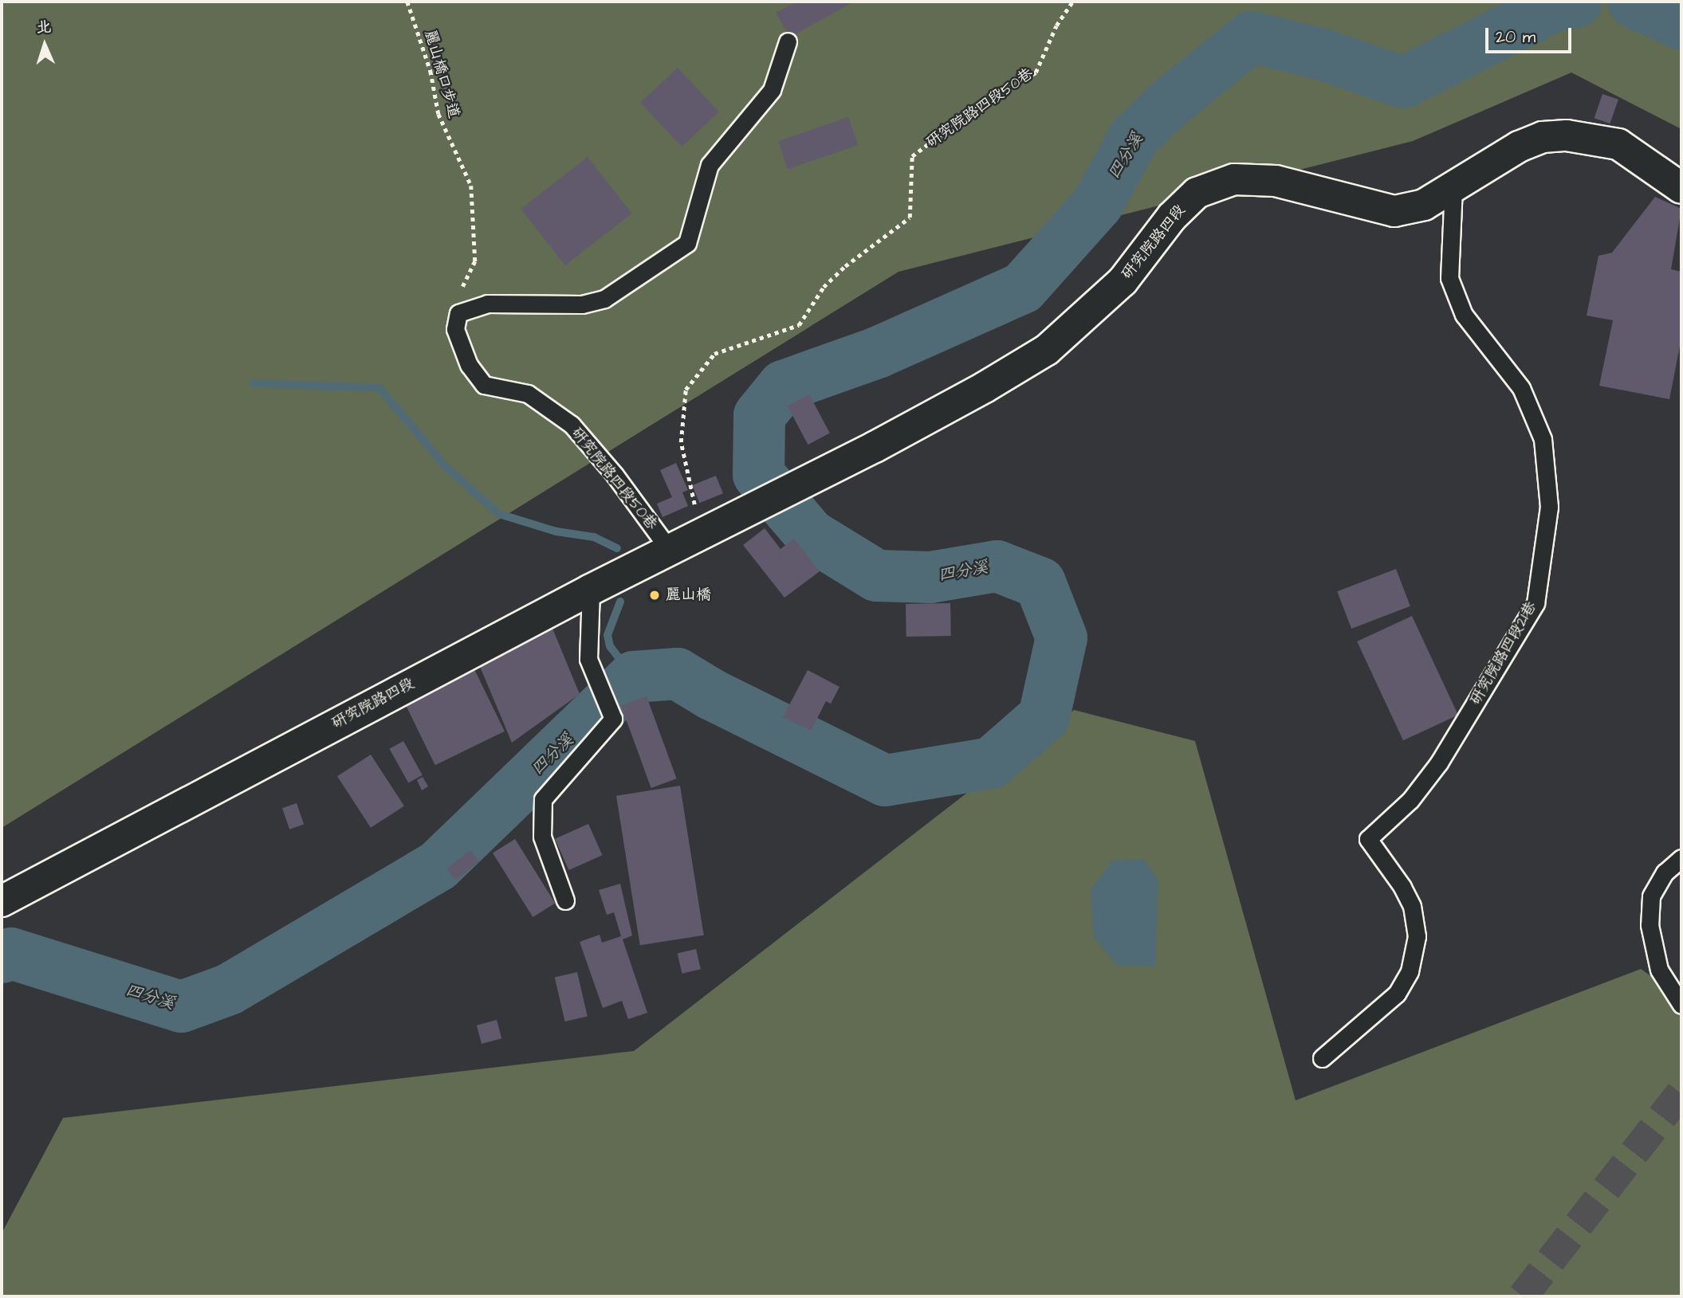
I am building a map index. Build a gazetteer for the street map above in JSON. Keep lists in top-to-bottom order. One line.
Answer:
{"streets":{"street":["研究院路四段"],"lane":["研究院路四段50巷","研究院路四段21巷"],"path":["麗山橋口步道"]},"crossings":[["麗山橋口步道","研究院路四段50巷"],["研究院路四段50巷","研究院路四段"],["研究院路四段","研究院路四段21巷"]],"water":["四分溪"],"places":["麗山橋"],"scale_bar":"20 m","north":"top"}
